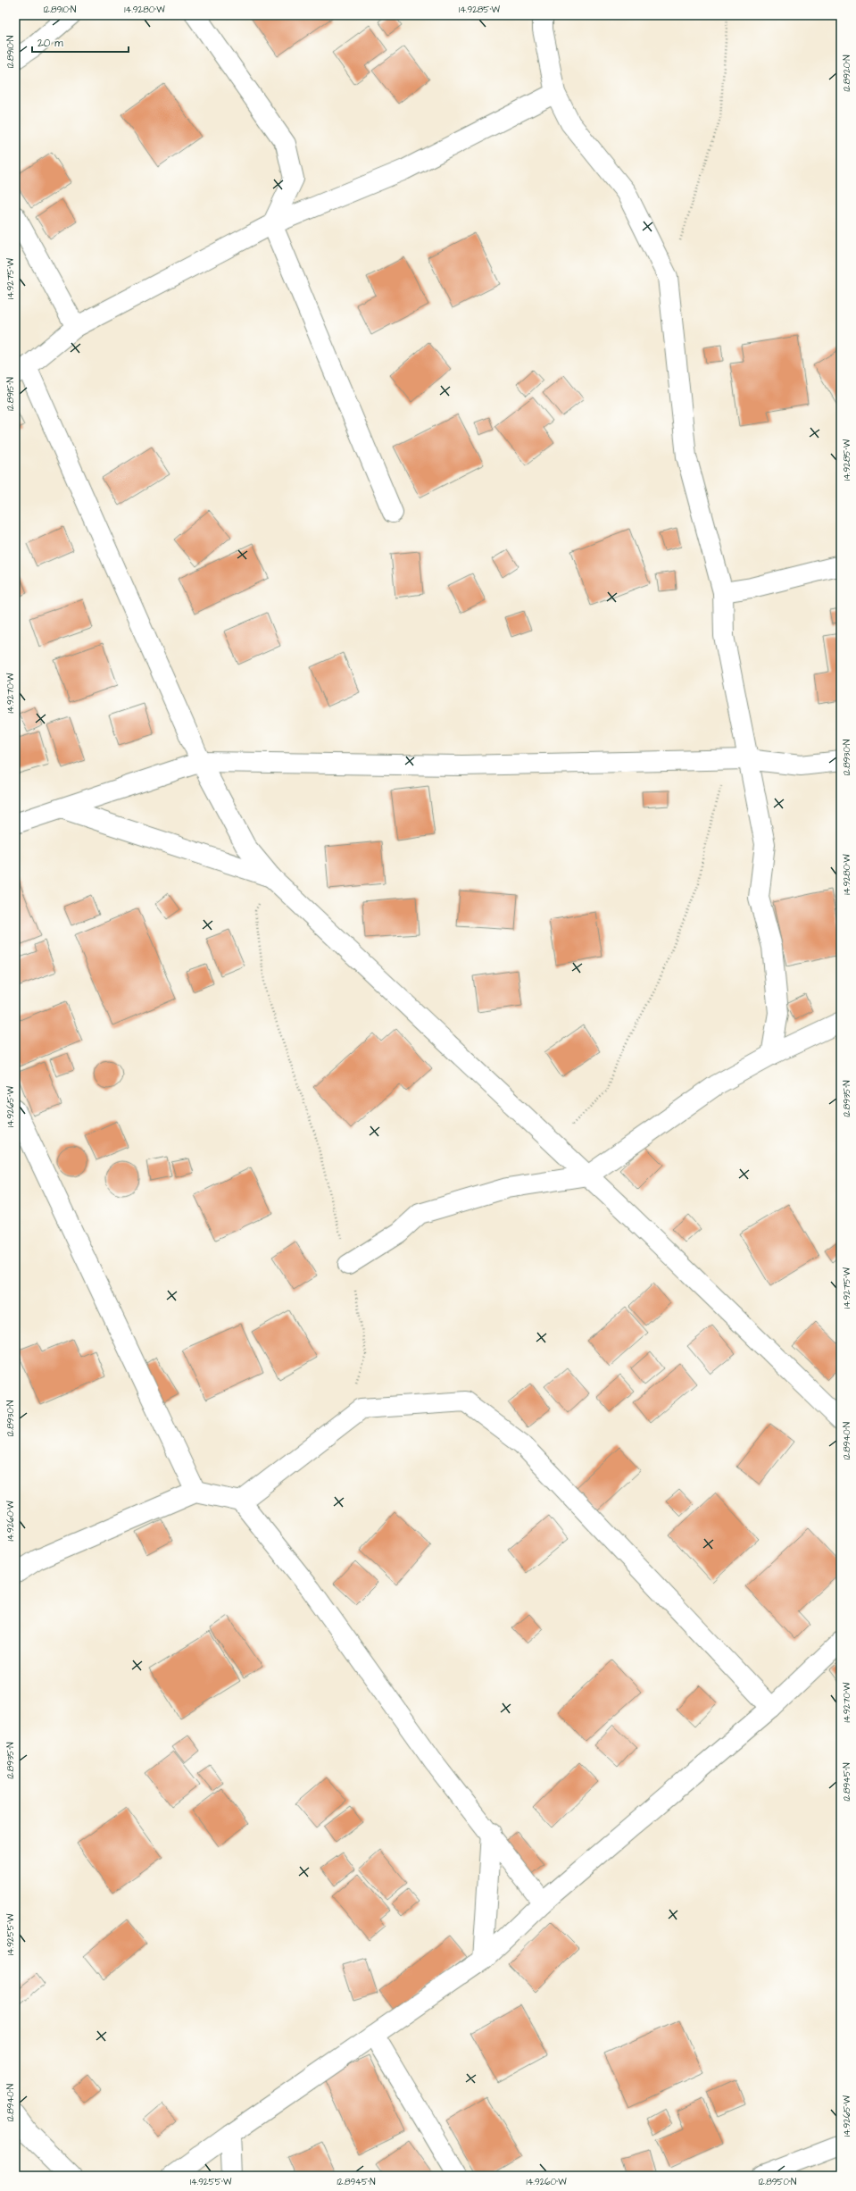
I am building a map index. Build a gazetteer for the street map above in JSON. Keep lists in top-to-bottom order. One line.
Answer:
{"scale_bar":"20 m","coordinates":["12.8910°N","14.9280°W","14.9285°W","12.8920°N","14.9275°W","12.8915°N","14.9270°W","12.8930°N","12.8935°N","14.9265°W","12.8940°N","14.9260°W","12.8945°N","14.9255°W","12.8950°N"]}
